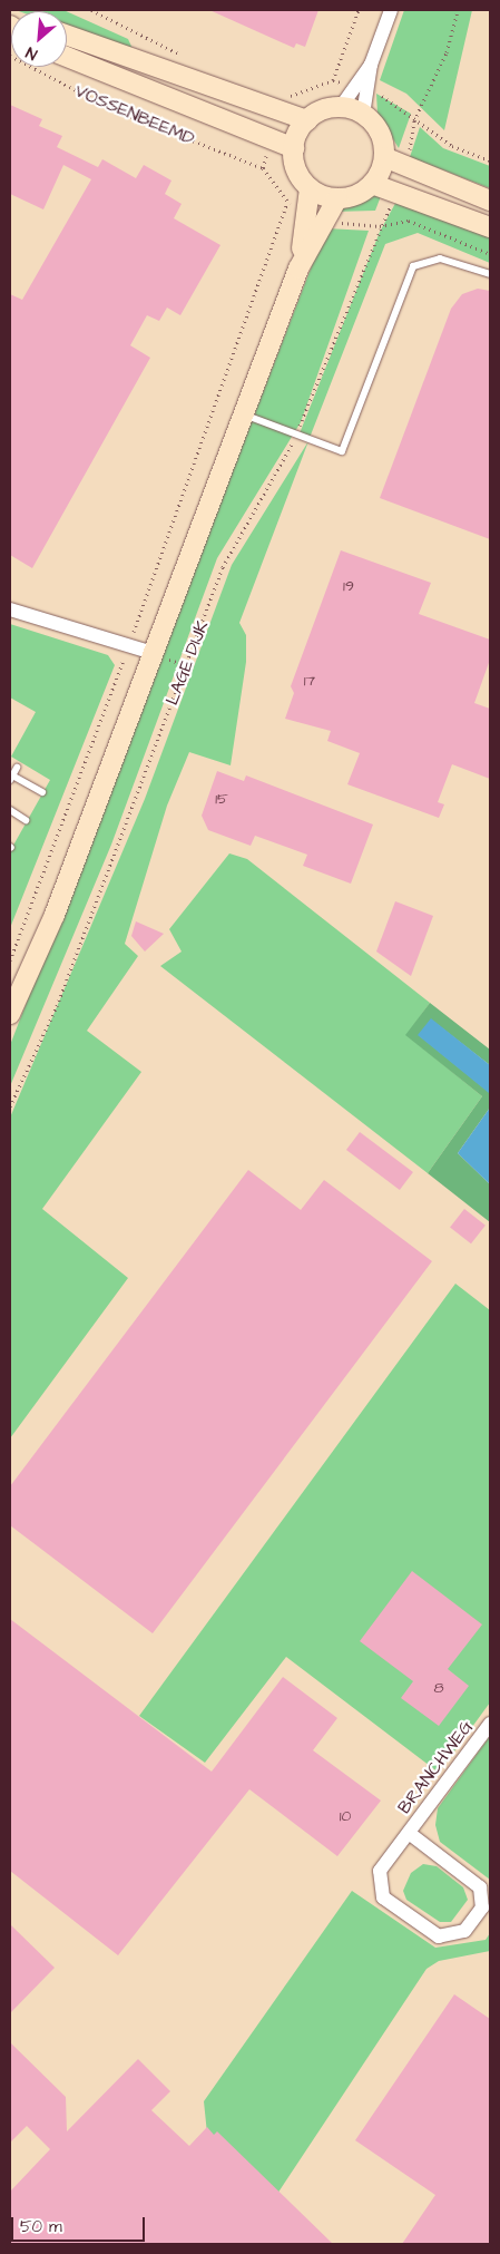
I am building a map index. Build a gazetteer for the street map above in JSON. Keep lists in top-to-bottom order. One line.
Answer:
{"streets":{"main road":["VOSSENBEEMD","LAGE DIJK"],"street":["BRANCHWEG"]},"crossings":[["VOSSENBEEMD","LAGE DIJK"]],"house_numbers":["19","17","15","8","10"],"scale_bar":"50 m","north":"bottom left"}
